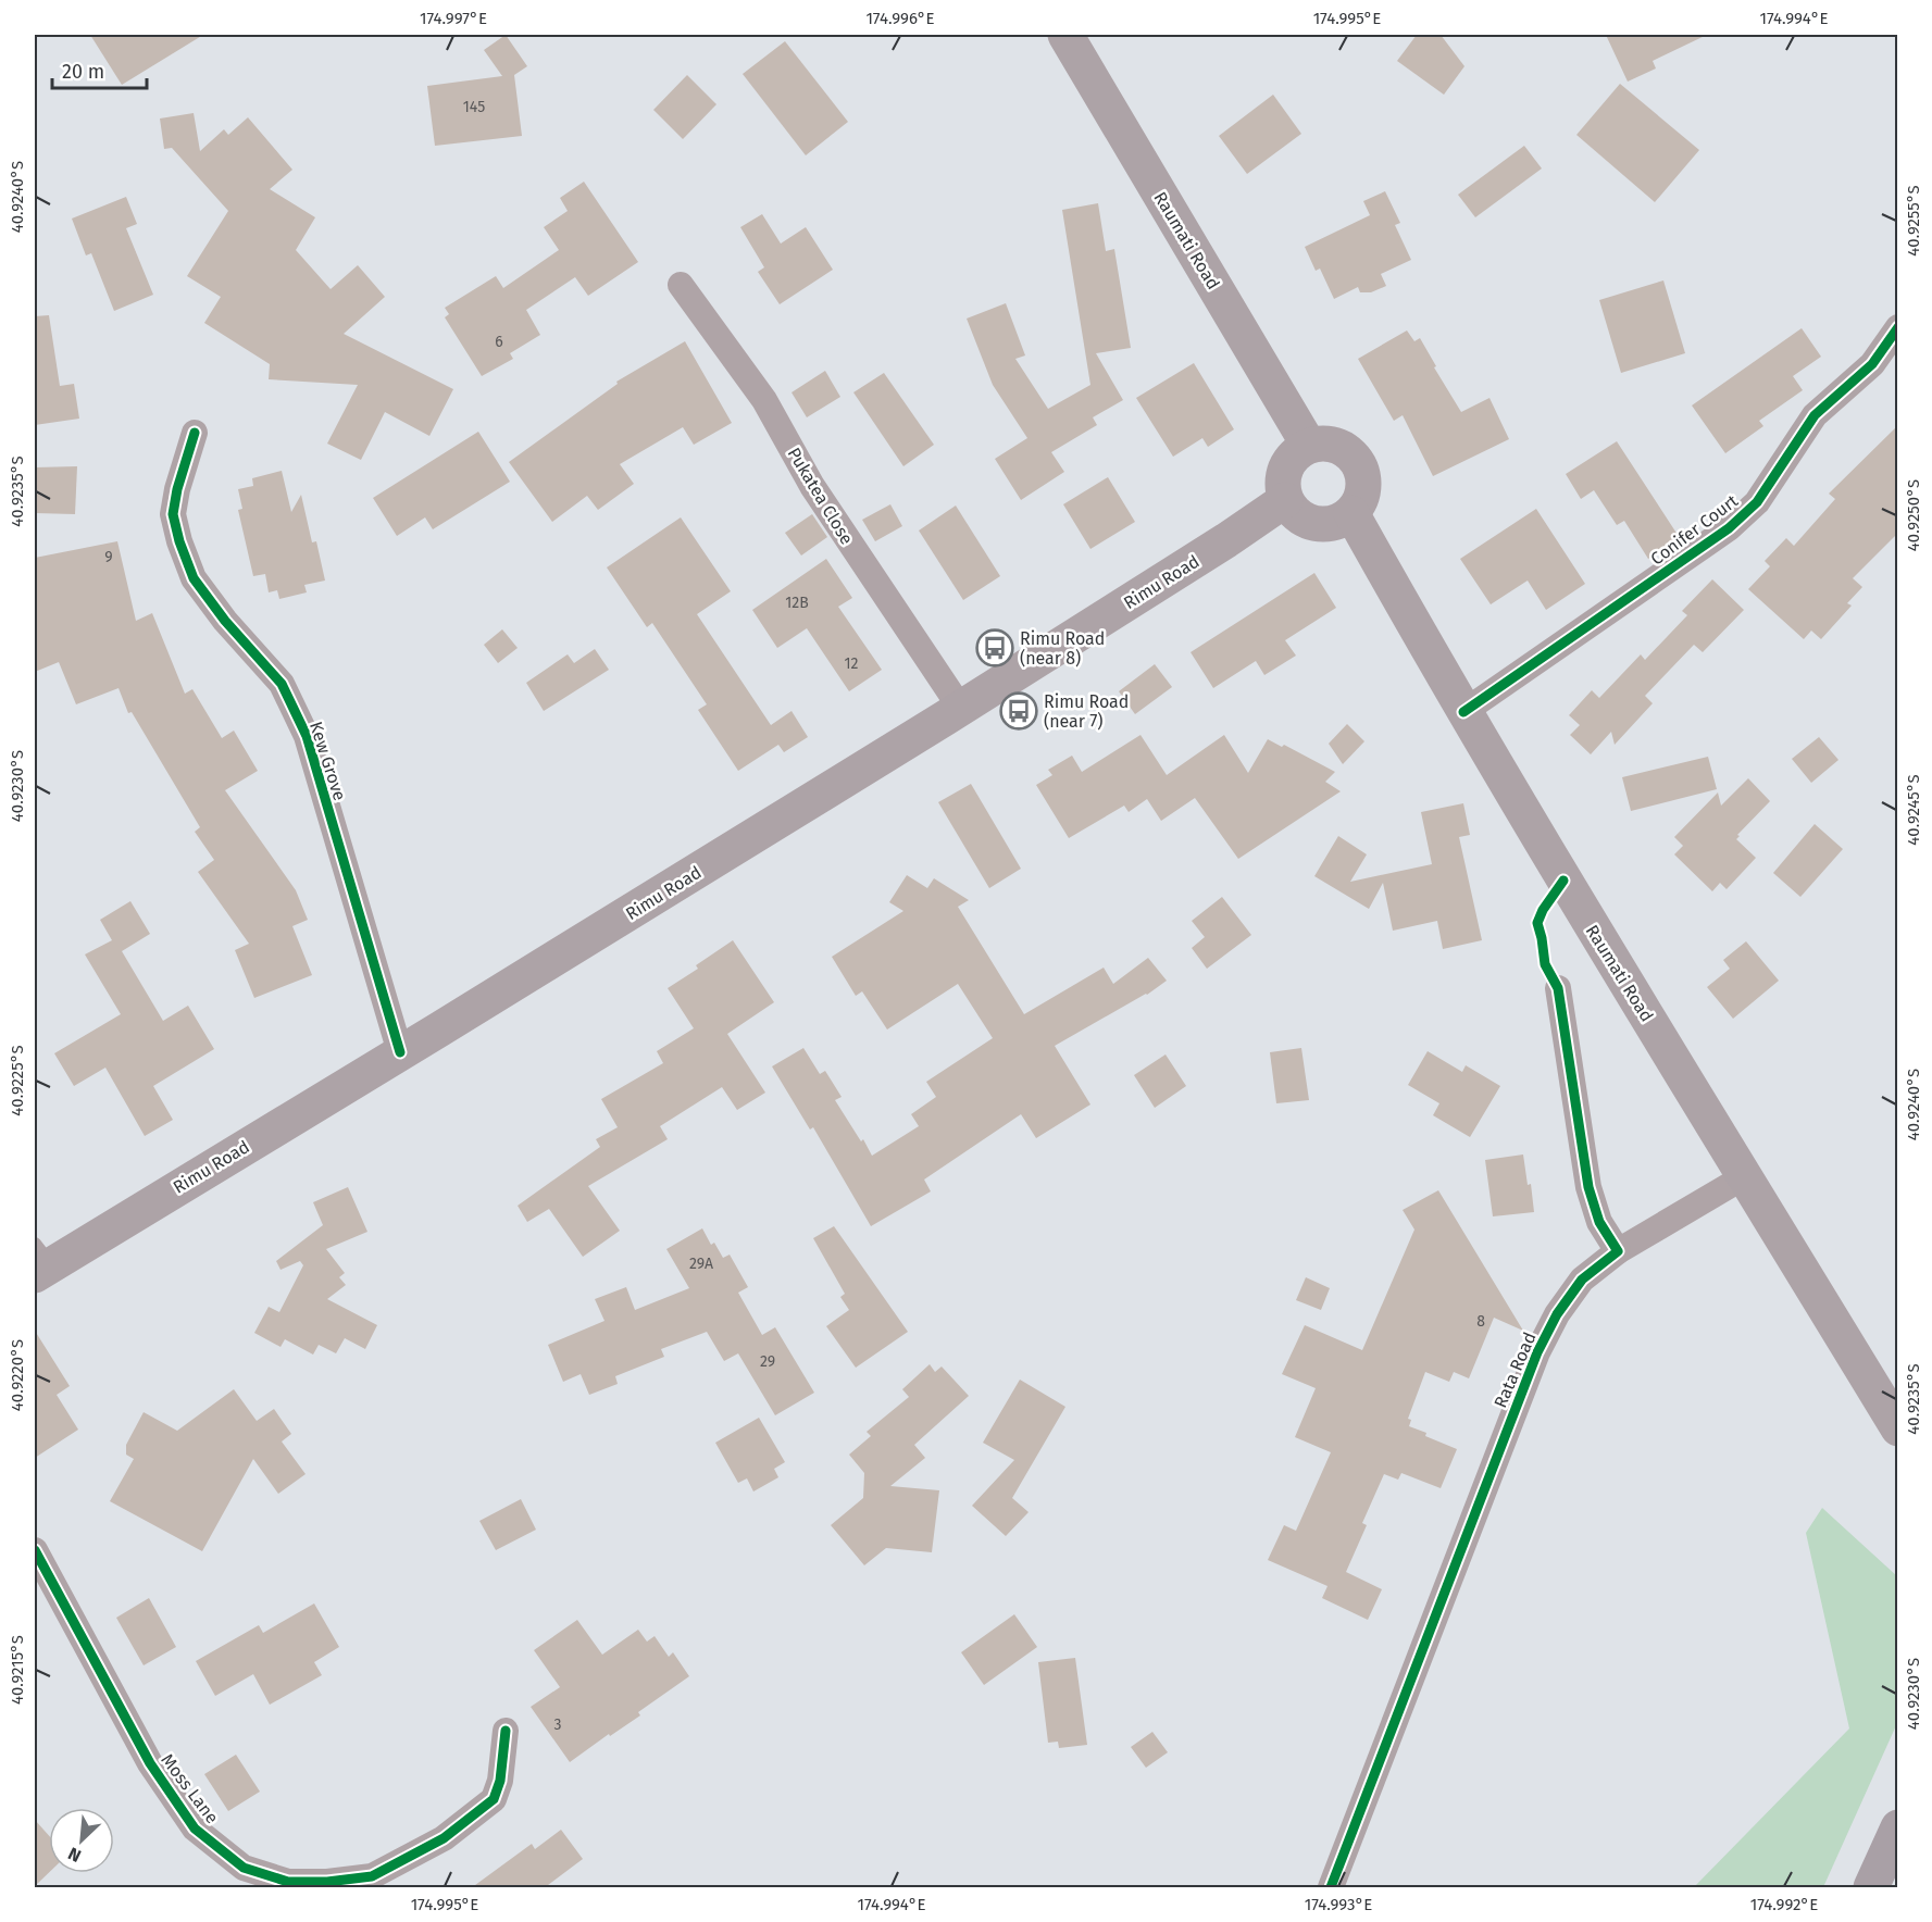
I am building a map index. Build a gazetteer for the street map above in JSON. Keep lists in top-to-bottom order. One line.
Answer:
{"streets":{"main road":["Raumati Road","Rimu Road"],"street":["Pukatea Close","Conifer Court","Kew Grove","Rata Road","Moss Lane"]},"crossings":[["Raumati Road","Conifer Court"],["Raumati Road","Rimu Road"],["Raumati Road","Rata Road"],["Pukatea Close","Rimu Road"],["Rimu Road","Kew Grove"]],"places":{"bus stop":["Rimu Road (near 8)","Rimu Road (near 7)"]},"house_numbers":["145","6","9","12B","12","29A","8","29","3"],"scale_bar":"20 m","north":"bottom left","coordinates":["174.997°E","174.996°E","174.995°E","174.994°E","40.9240°S","40.9255°S","40.9235°S","40.9250°S","40.9230°S","40.9245°S","40.9225°S","40.9220°S","40.9215°S","174.993°E","174.992°E"]}
